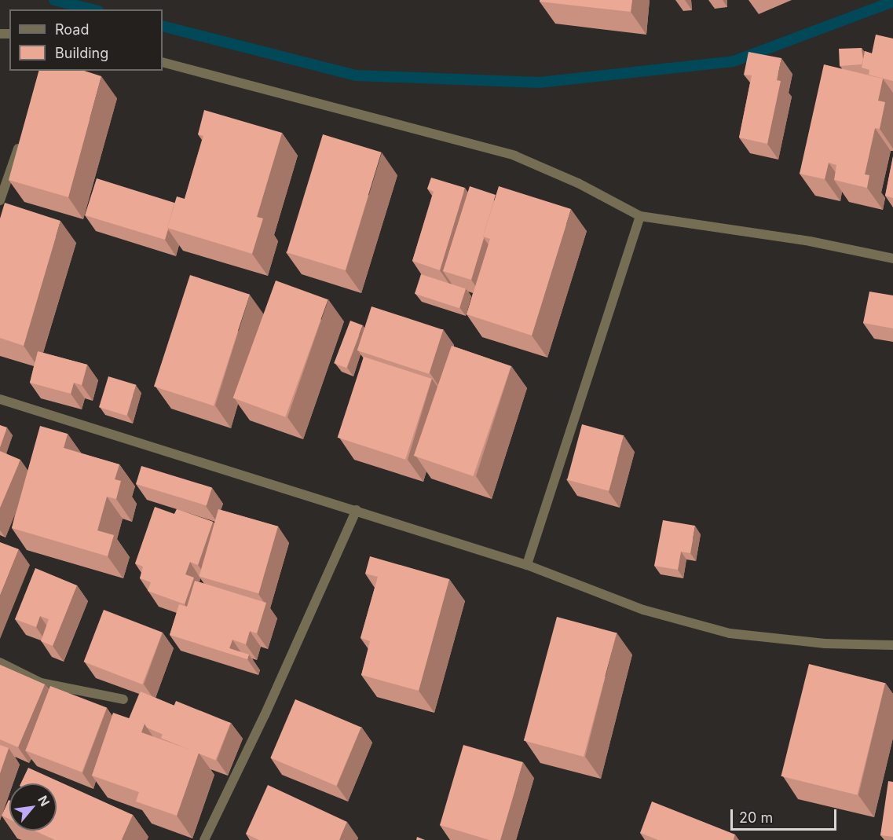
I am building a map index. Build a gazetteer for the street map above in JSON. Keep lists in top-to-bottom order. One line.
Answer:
{"legend":["Road","Building"],"scale_bar":"20 m","north":"top right"}
